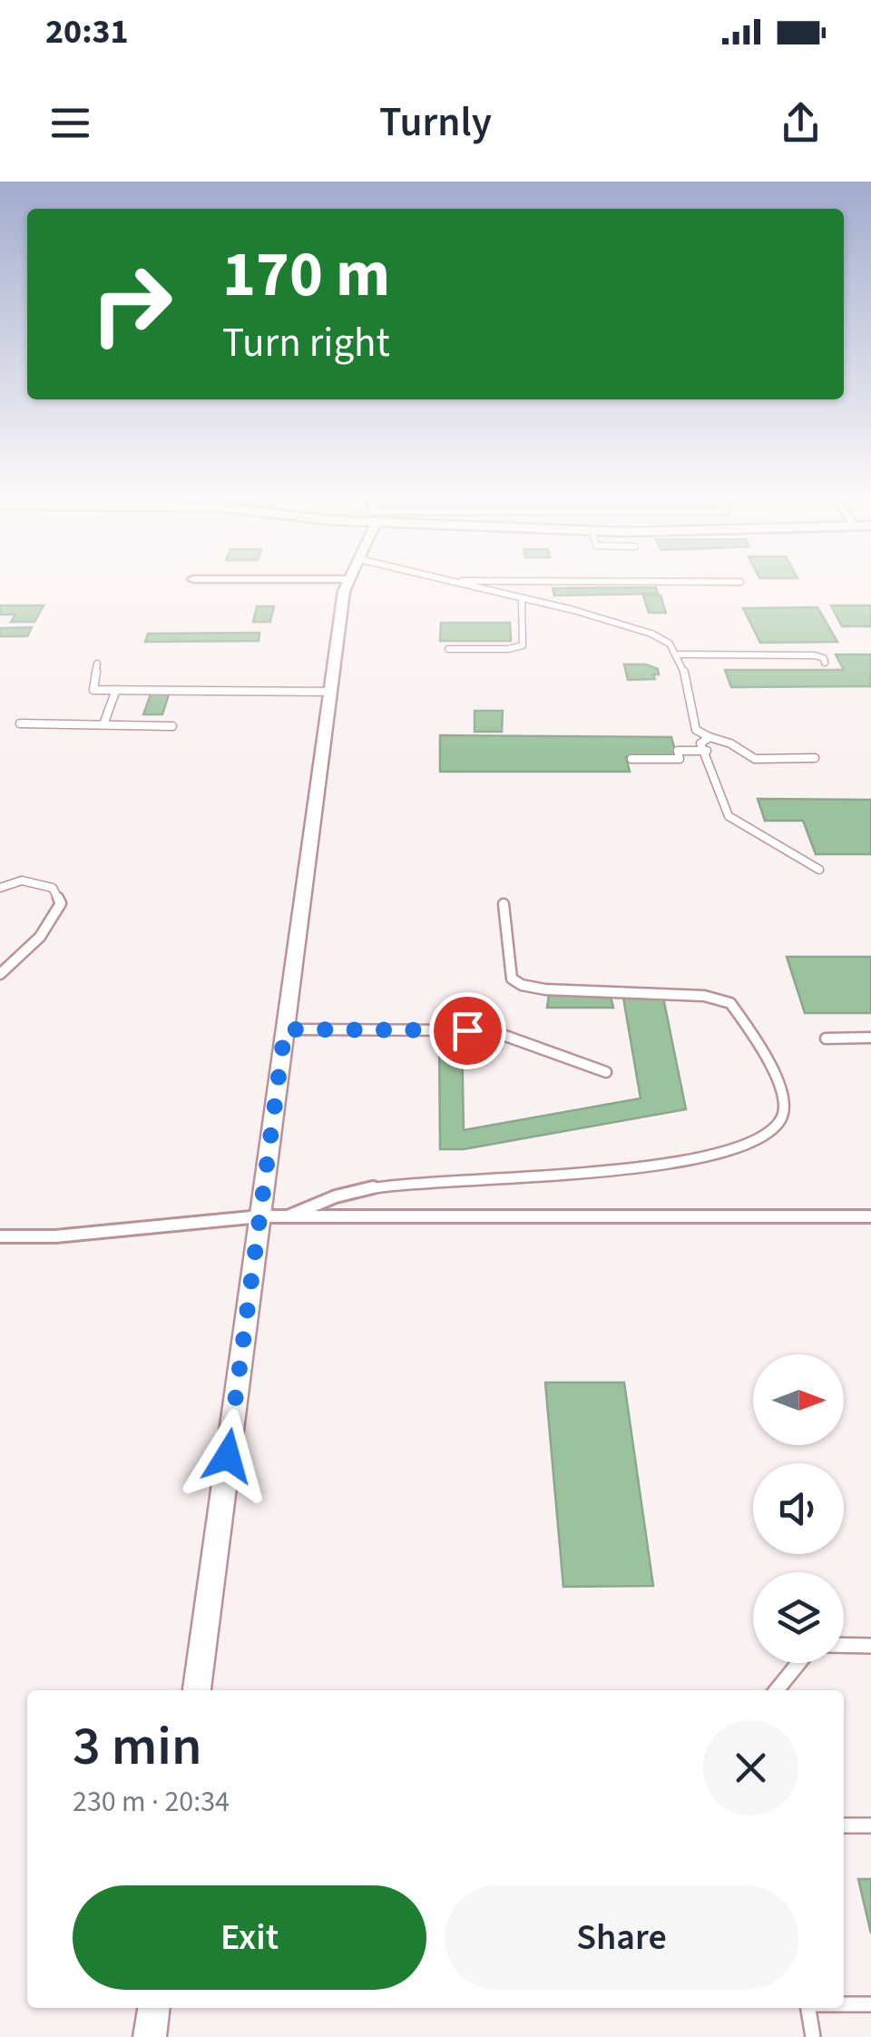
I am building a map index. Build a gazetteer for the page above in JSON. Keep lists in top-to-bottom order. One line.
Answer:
{"north":"right","page":{"status":"20:31","header":"Turnly","turn":["170 m","Turn right"],"heading":["3 min","230 m · 20:34"],"buttons":["Exit","Share"]}}
